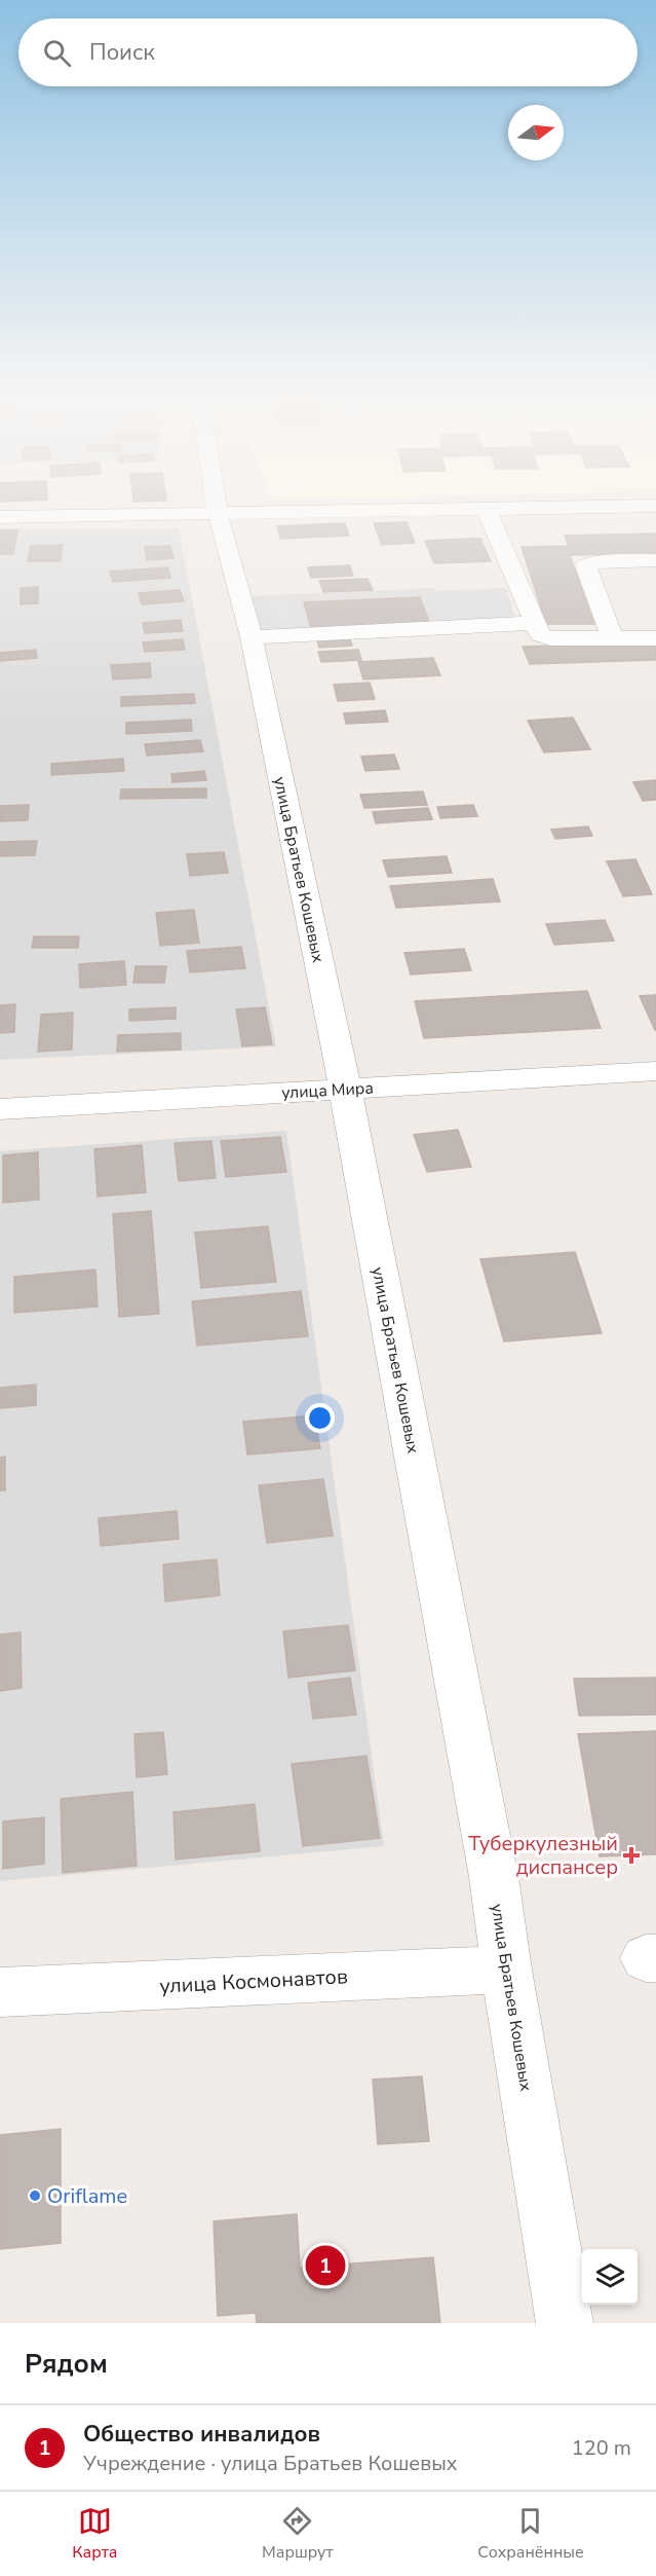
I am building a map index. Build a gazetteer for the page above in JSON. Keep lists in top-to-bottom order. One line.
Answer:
{"streets":{"street":["улица Братьев Кошевых","улица Мира","улица Космонавтов"]},"crossings":[["улица Братьев Кошевых","улица Мира"],["улица Братьев Кошевых","улица Космонавтов"]],"places":{"health":["Туберкулезный диспансер"],"other":["Oriflame"]},"north":"right","page":{"search":"Поиск","pins":"1","heading":"Рядом","list":[{"mark":"1","name":"Общество инвалидов","note":"Учреждение · улица Братьев Кошевых","value":"120 m"}],"nav":["Карта","Маршрут","Сохранённые"]}}
